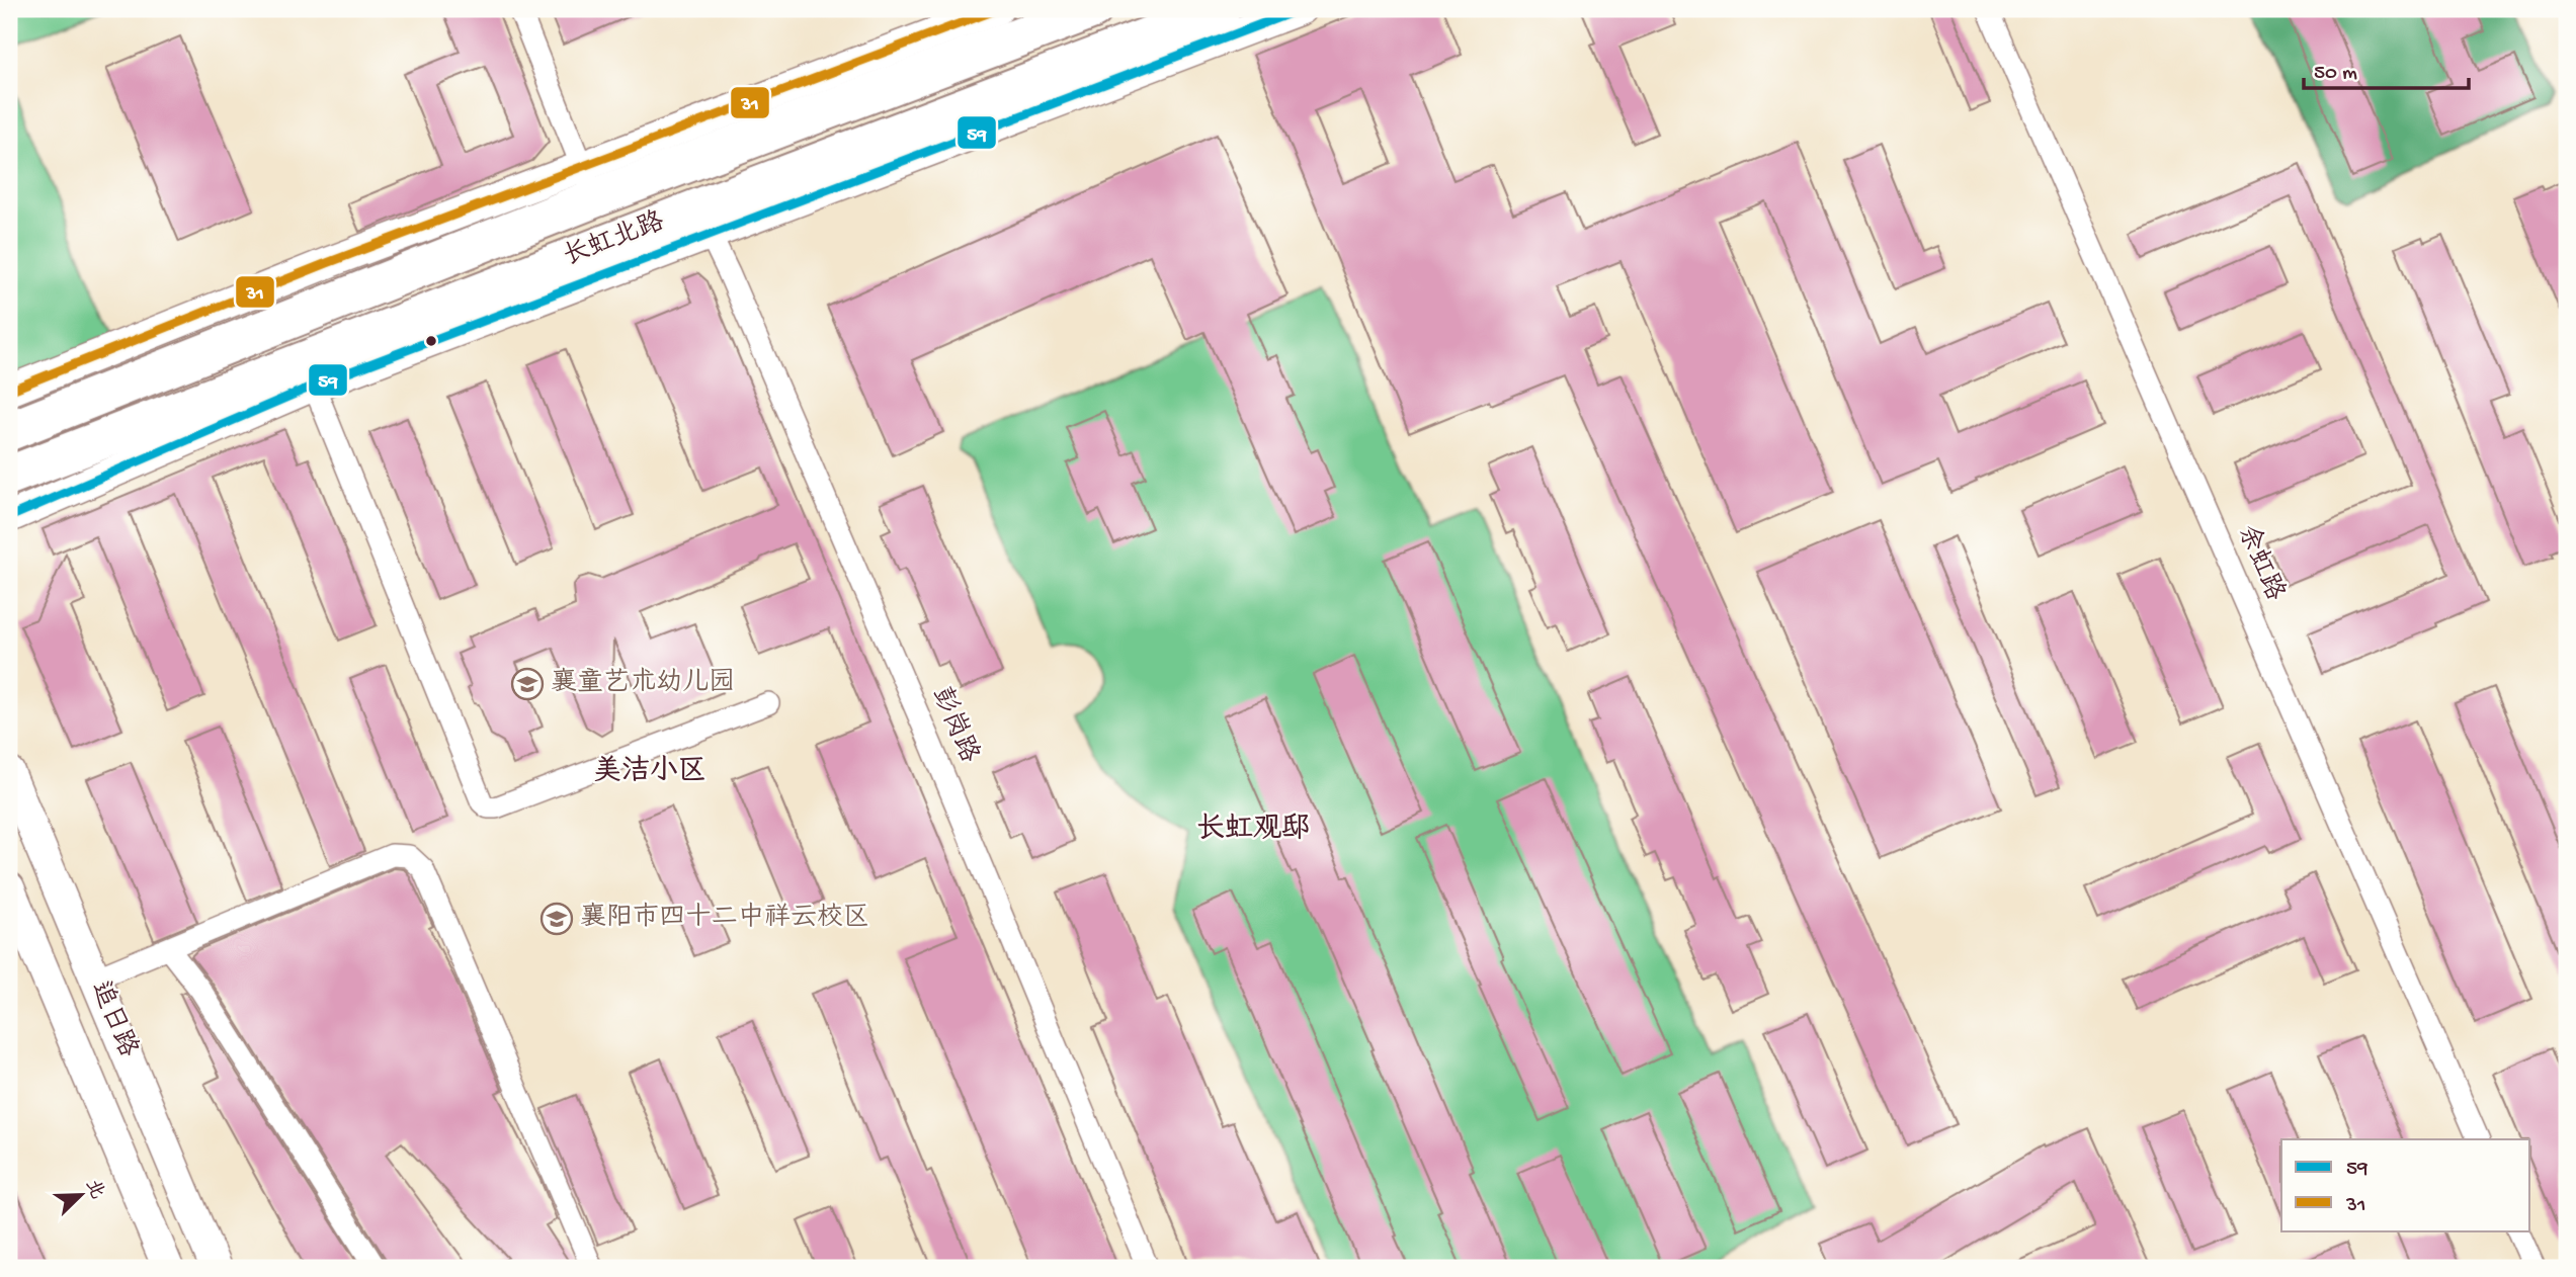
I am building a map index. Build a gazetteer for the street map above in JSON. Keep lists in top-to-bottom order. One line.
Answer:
{"streets":{"highway":["长虹北路"],"street":["余虹路","彭岗路","追日路"]},"crossings":[["长虹北路","彭岗路"]],"districts":["美洁小区","长虹观邸"],"places":{"school or university":["襄童艺术幼儿园","襄阳市四十二中祥云校区"]},"lines":["transit line 59","transit line 31"],"legend":["59","31"],"scale_bar":"50 m","north":"top right"}
